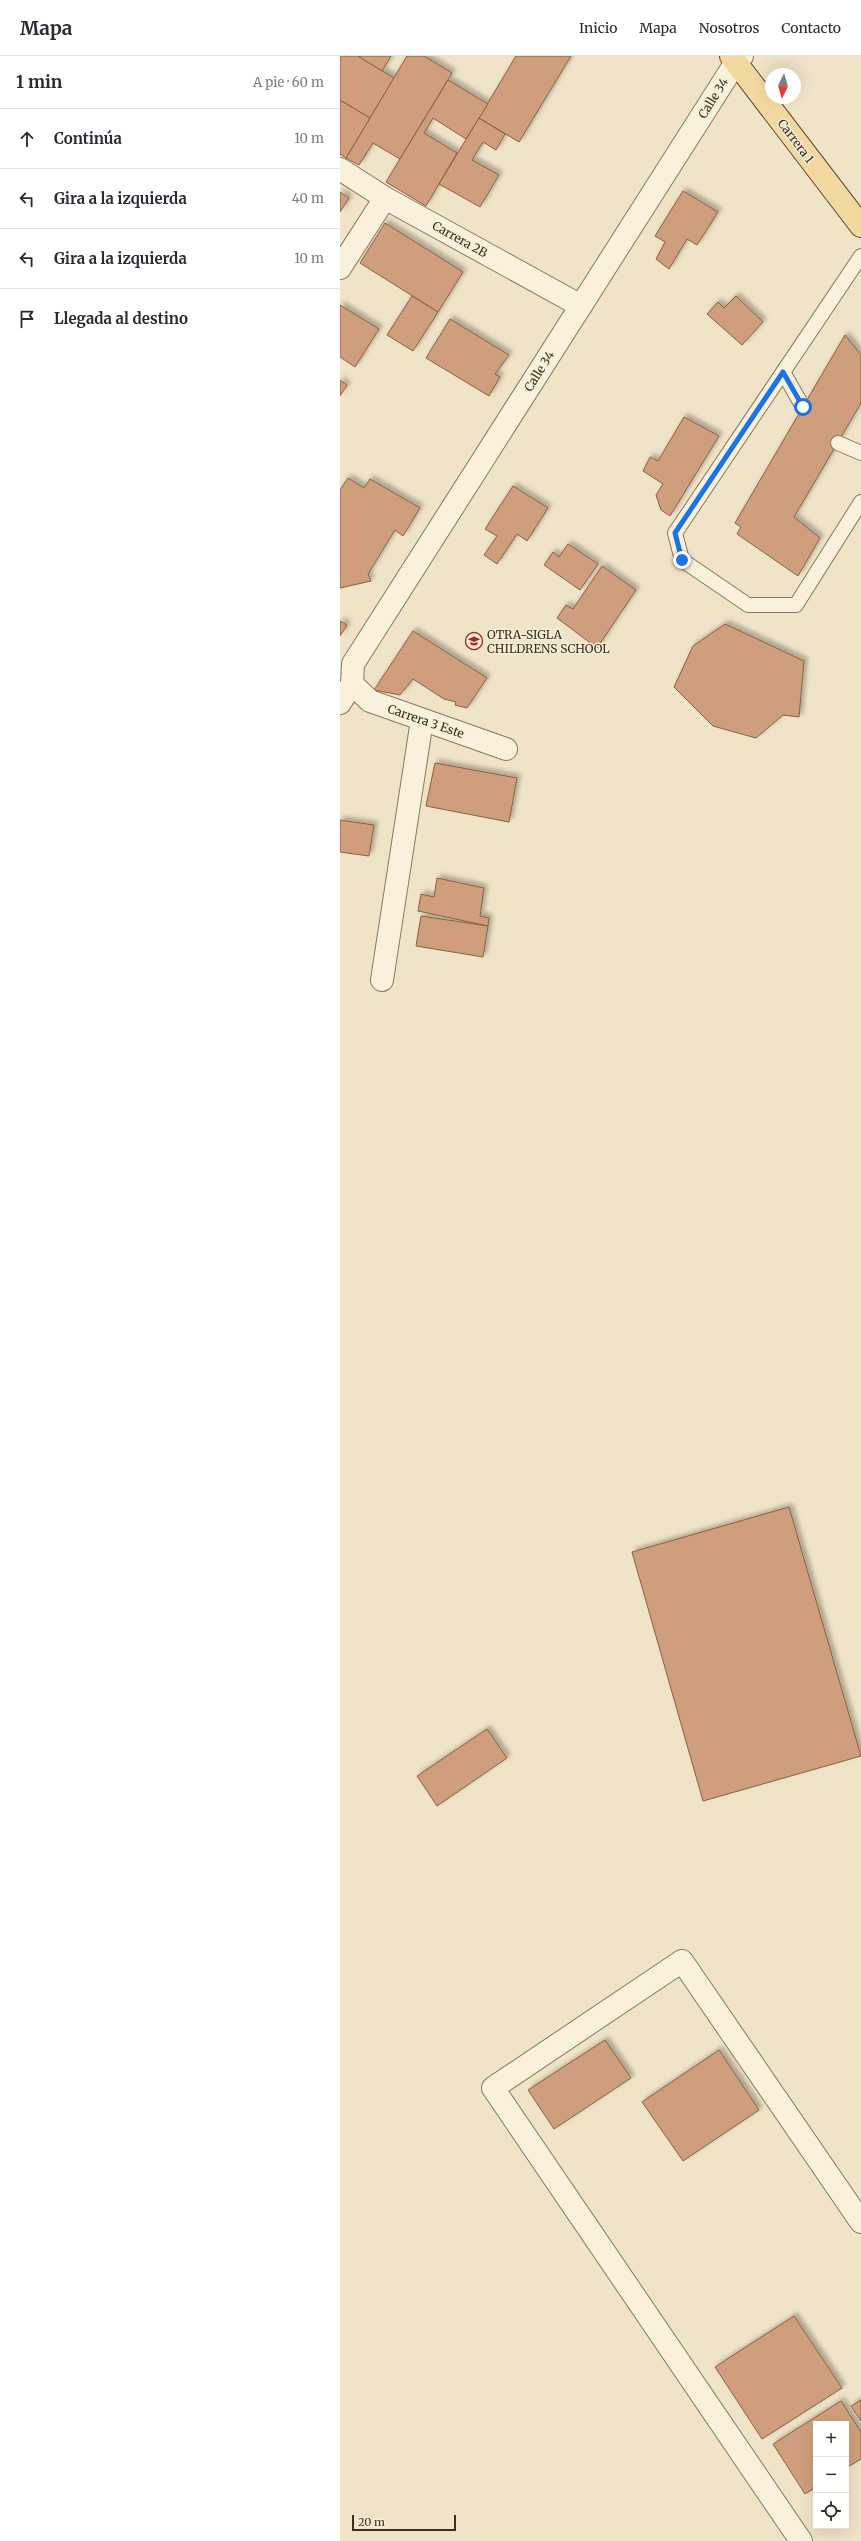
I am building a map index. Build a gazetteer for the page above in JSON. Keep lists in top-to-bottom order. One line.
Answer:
{"streets":{"main road":["Carrera 1"],"street":["Calle 34","Carrera 2B","Carrera 3 Este"]},"crossings":[["Calle 34","Carrera 1"],["Calle 34","Carrera 2B"],["Calle 34","Carrera 3 Este"]],"places":{"school or university":["OTRA-SIGLA CHILDRENS SCHOOL"]},"scale_bar":"20 m","north":"bottom","page":{"header":"Mapa","nav":["Inicio","Mapa","Nosotros","Contacto"],"heading":["1 min","A pie · 60 m"],"list":[["Continúa","10 m"],["Gira a la izquierda","40 m"],["Gira a la izquierda","10 m"],"Llegada al destino"],"map_buttons":["+","−"],"scale":"20 m"}}
